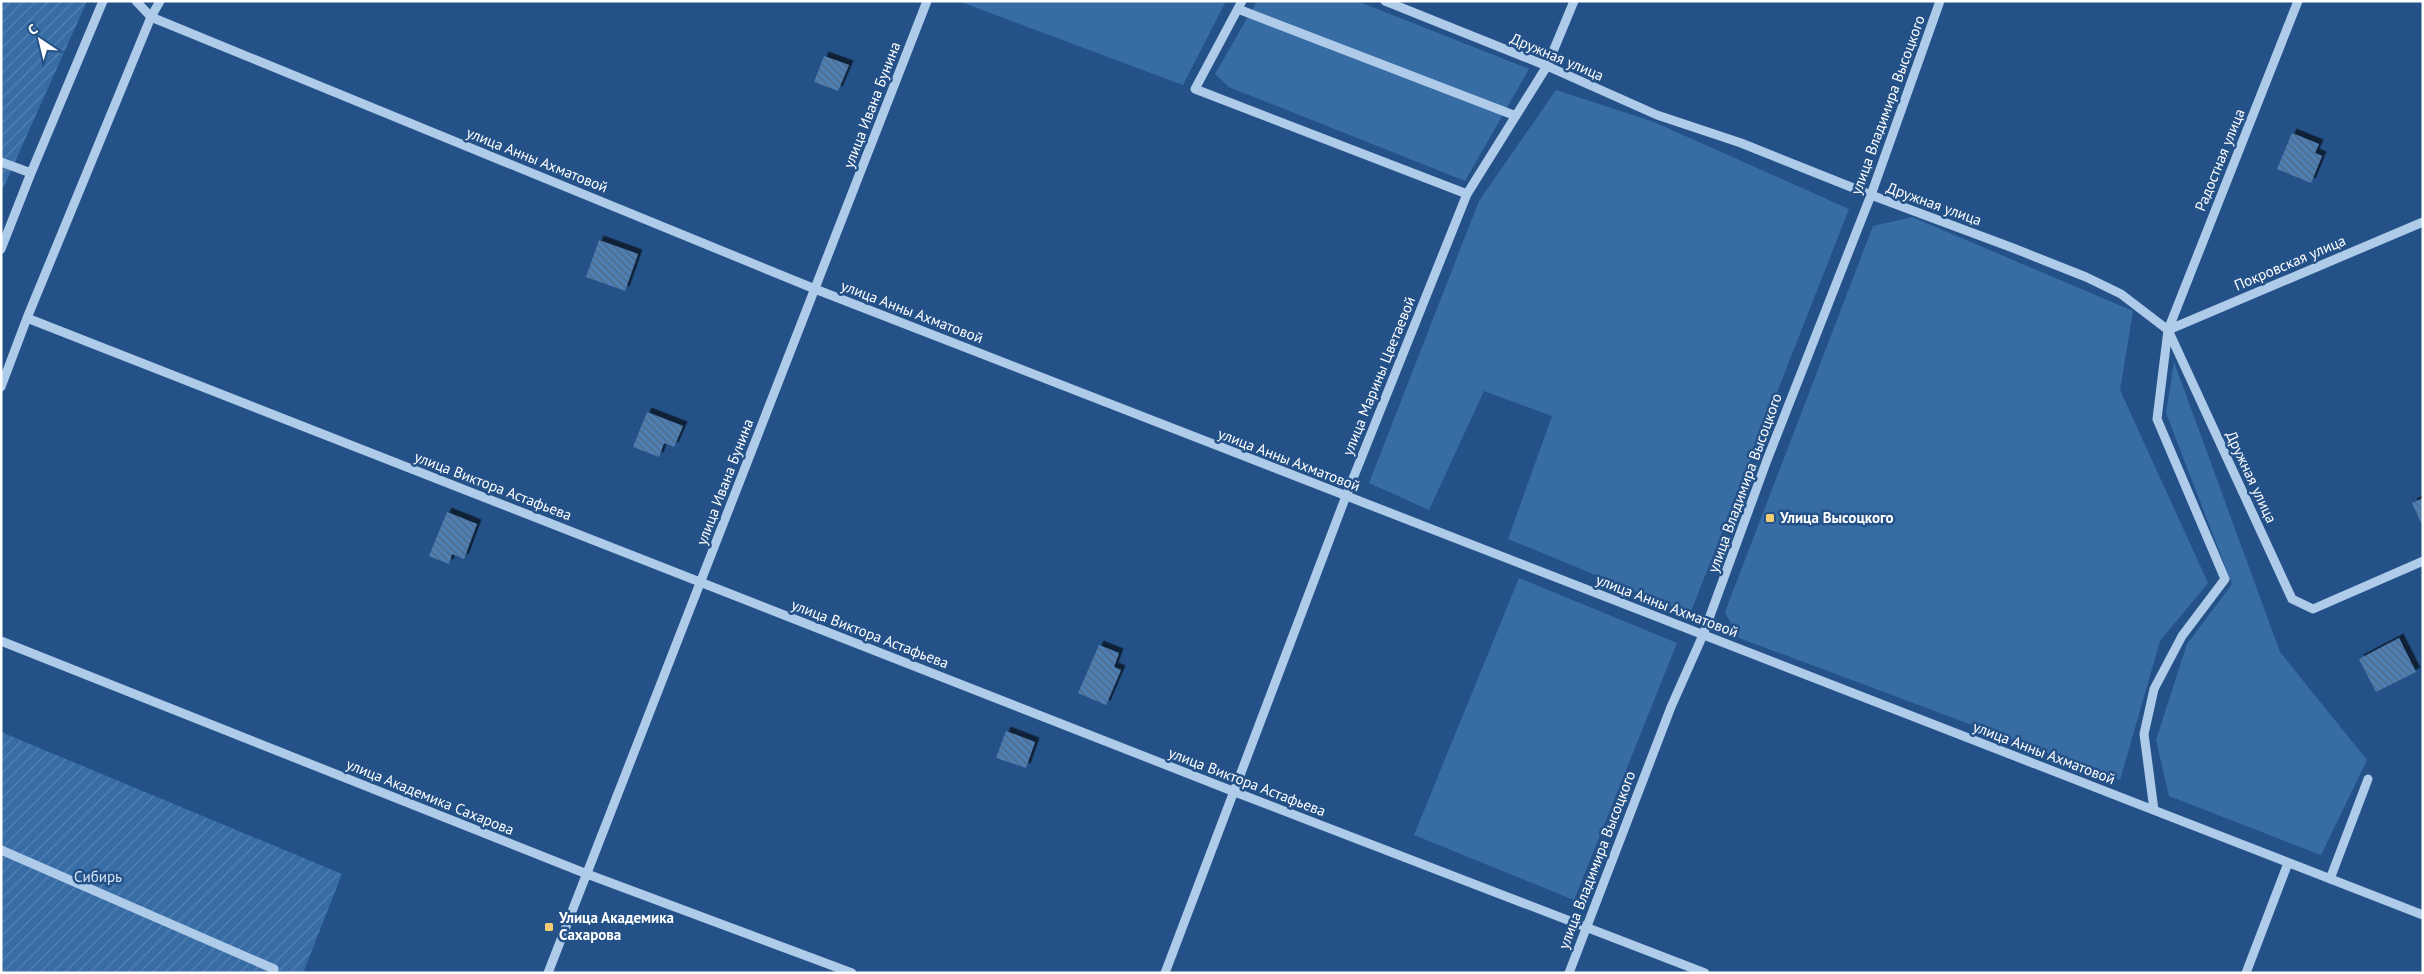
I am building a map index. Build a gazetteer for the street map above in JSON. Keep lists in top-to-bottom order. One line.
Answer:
{"streets":{"street":["Дружная улица","улица Ивана Бунина","улица Владимира Высоцкого","улица Анны Ахматовой","Радостная улица","Покровская улица","улица Марины Цветаевой","улица Виктора Астафьева","улица Академика Сахарова"]},"crossings":[["Дружная улица","улица Владимира Высоцкого"],["Дружная улица","Радостная улица"],["Дружная улица","Покровская улица"],["Дружная улица","улица Марины Цветаевой"],["улица Ивана Бунина","улица Анны Ахматовой"],["улица Ивана Бунина","улица Виктора Астафьева"],["улица Ивана Бунина","улица Академика Сахарова"],["улица Владимира Высоцкого","улица Анны Ахматовой"],["улица Владимира Высоцкого","улица Виктора Астафьева"],["улица Анны Ахматовой","Радостная улица"],["улица Анны Ахматовой","улица Марины Цветаевой"],["Радостная улица","Покровская улица"],["улица Марины Цветаевой","улица Виктора Астафьева"]],"parks":["Сибирь"],"places":{"transit":["Улица Высоцкого","Улица Академика Сахарова"]},"north":"top left"}
